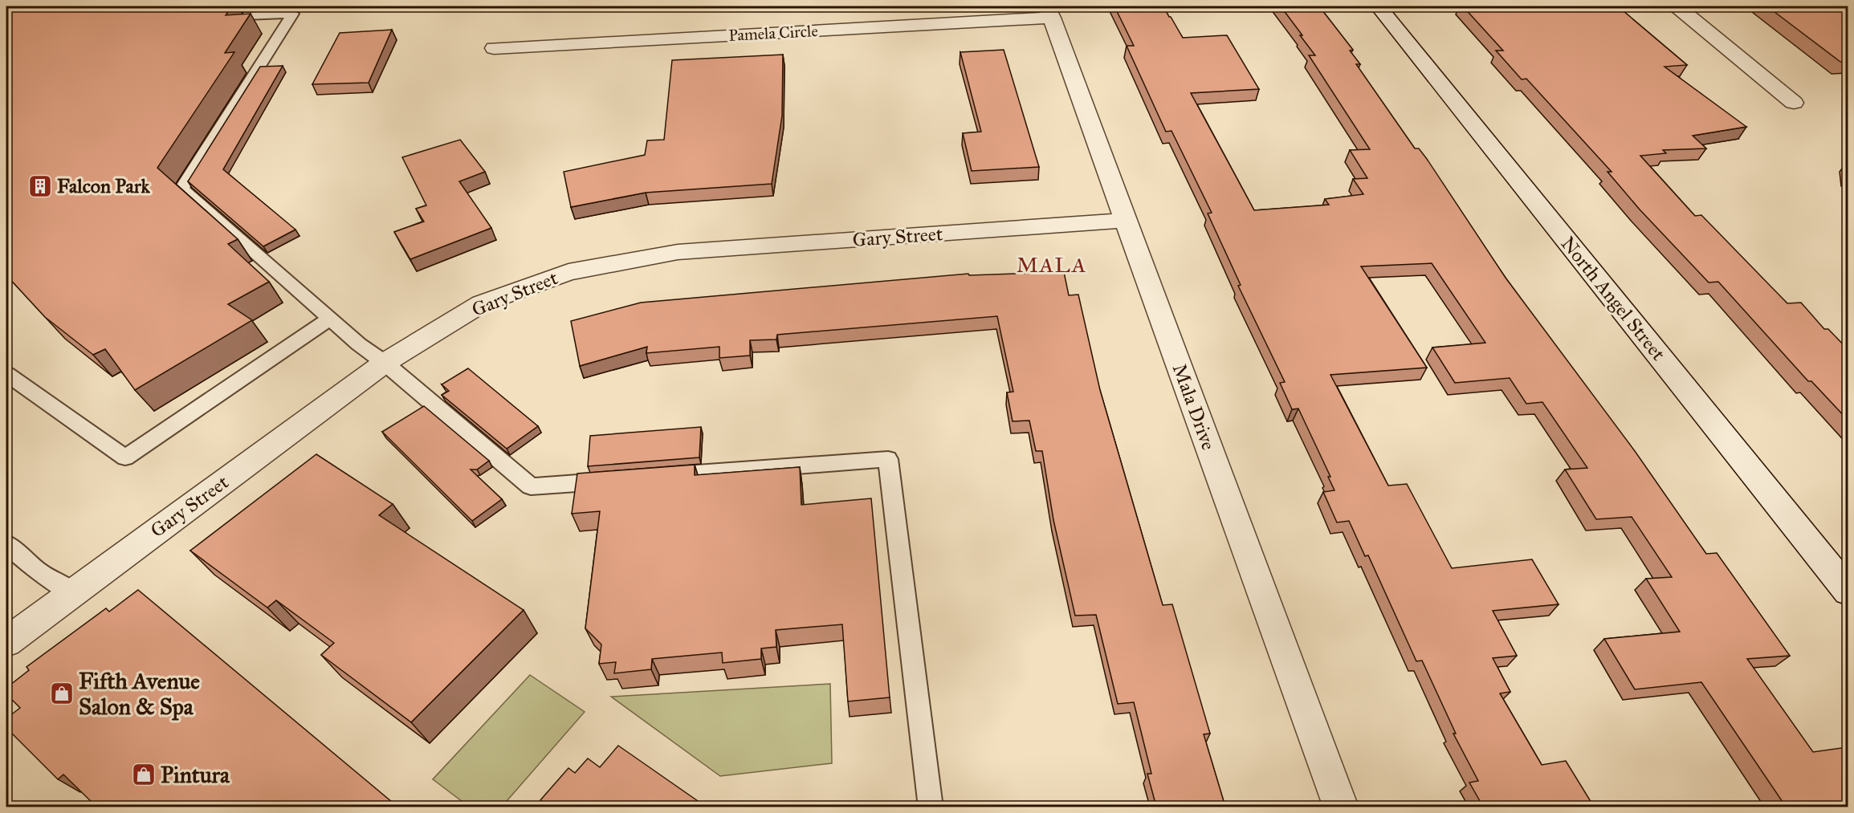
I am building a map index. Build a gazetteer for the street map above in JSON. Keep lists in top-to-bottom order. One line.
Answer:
{"streets":{"street":["Pamela Circle","Gary Street","North Angel Street","Mala Drive"]},"crossings":[["Pamela Circle","Mala Drive"],["Gary Street","Mala Drive"]],"districts":["MALA"],"places":{"building":["Falcon Park"],"shop":["Fifth Avenue Salon & Spa","Pintura"]}}
